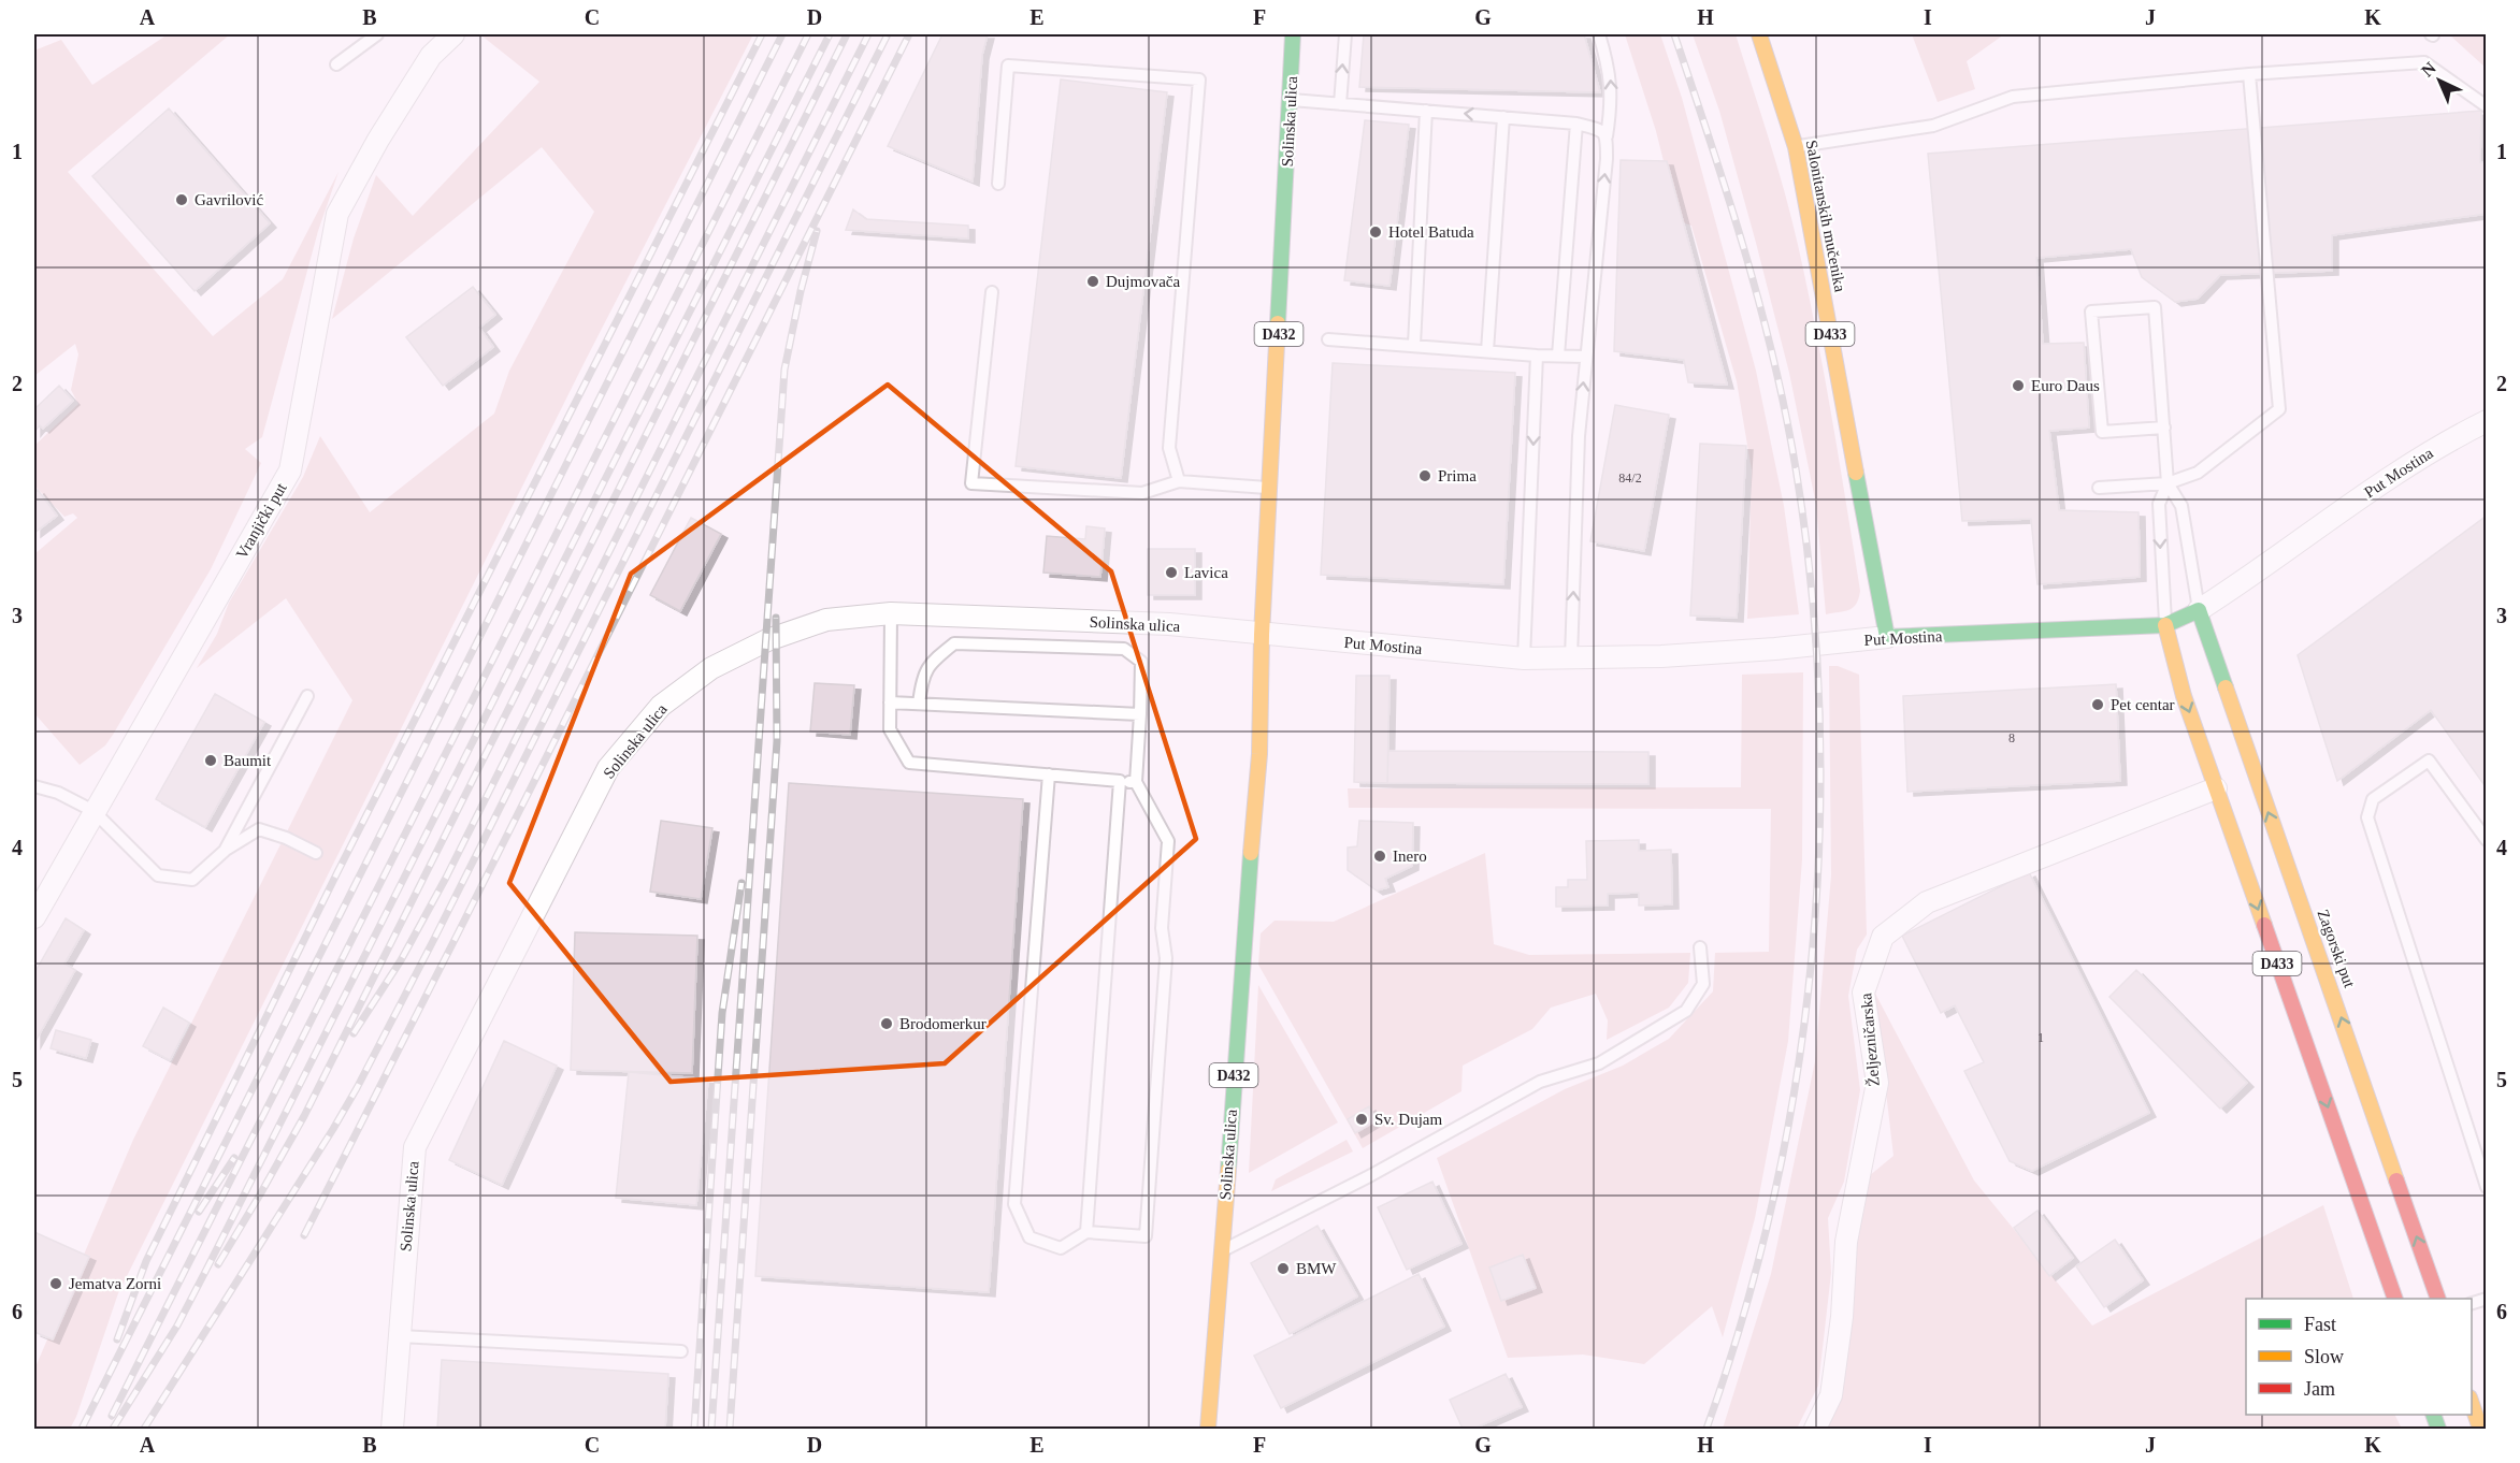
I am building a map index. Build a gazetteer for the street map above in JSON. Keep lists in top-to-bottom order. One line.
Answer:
{"streets":{"main road":["Solinska ulica","Salonitanskih mučenika","D432","D433","Put Mostina","Zagorski put"],"street":["Vranjički put","Željezničarska"]},"crossings":[["Solinska ulica","Put Mostina"],["Salonitanskih mučenika","Put Mostina"],["D433","Put Mostina"],["D433","Željezničarska"],["Put Mostina","Zagorski put"]],"places":["Gavrilović","Hotel Batuda","Dujmovača","Euro Daus","Prima","Lavica","Pet centar","Baumit","Inero","Brodomerkur","Sv. Dujam","BMW","Jematva Zorni"],"house_numbers":["84/2","8","1"],"legend":["Fast","Slow","Jam"],"north":"top left","grid":{"columns":["A","B","C","D","E","F","G","H","I","J","K"],"rows":["1","2","3","4","5","6"]}}
